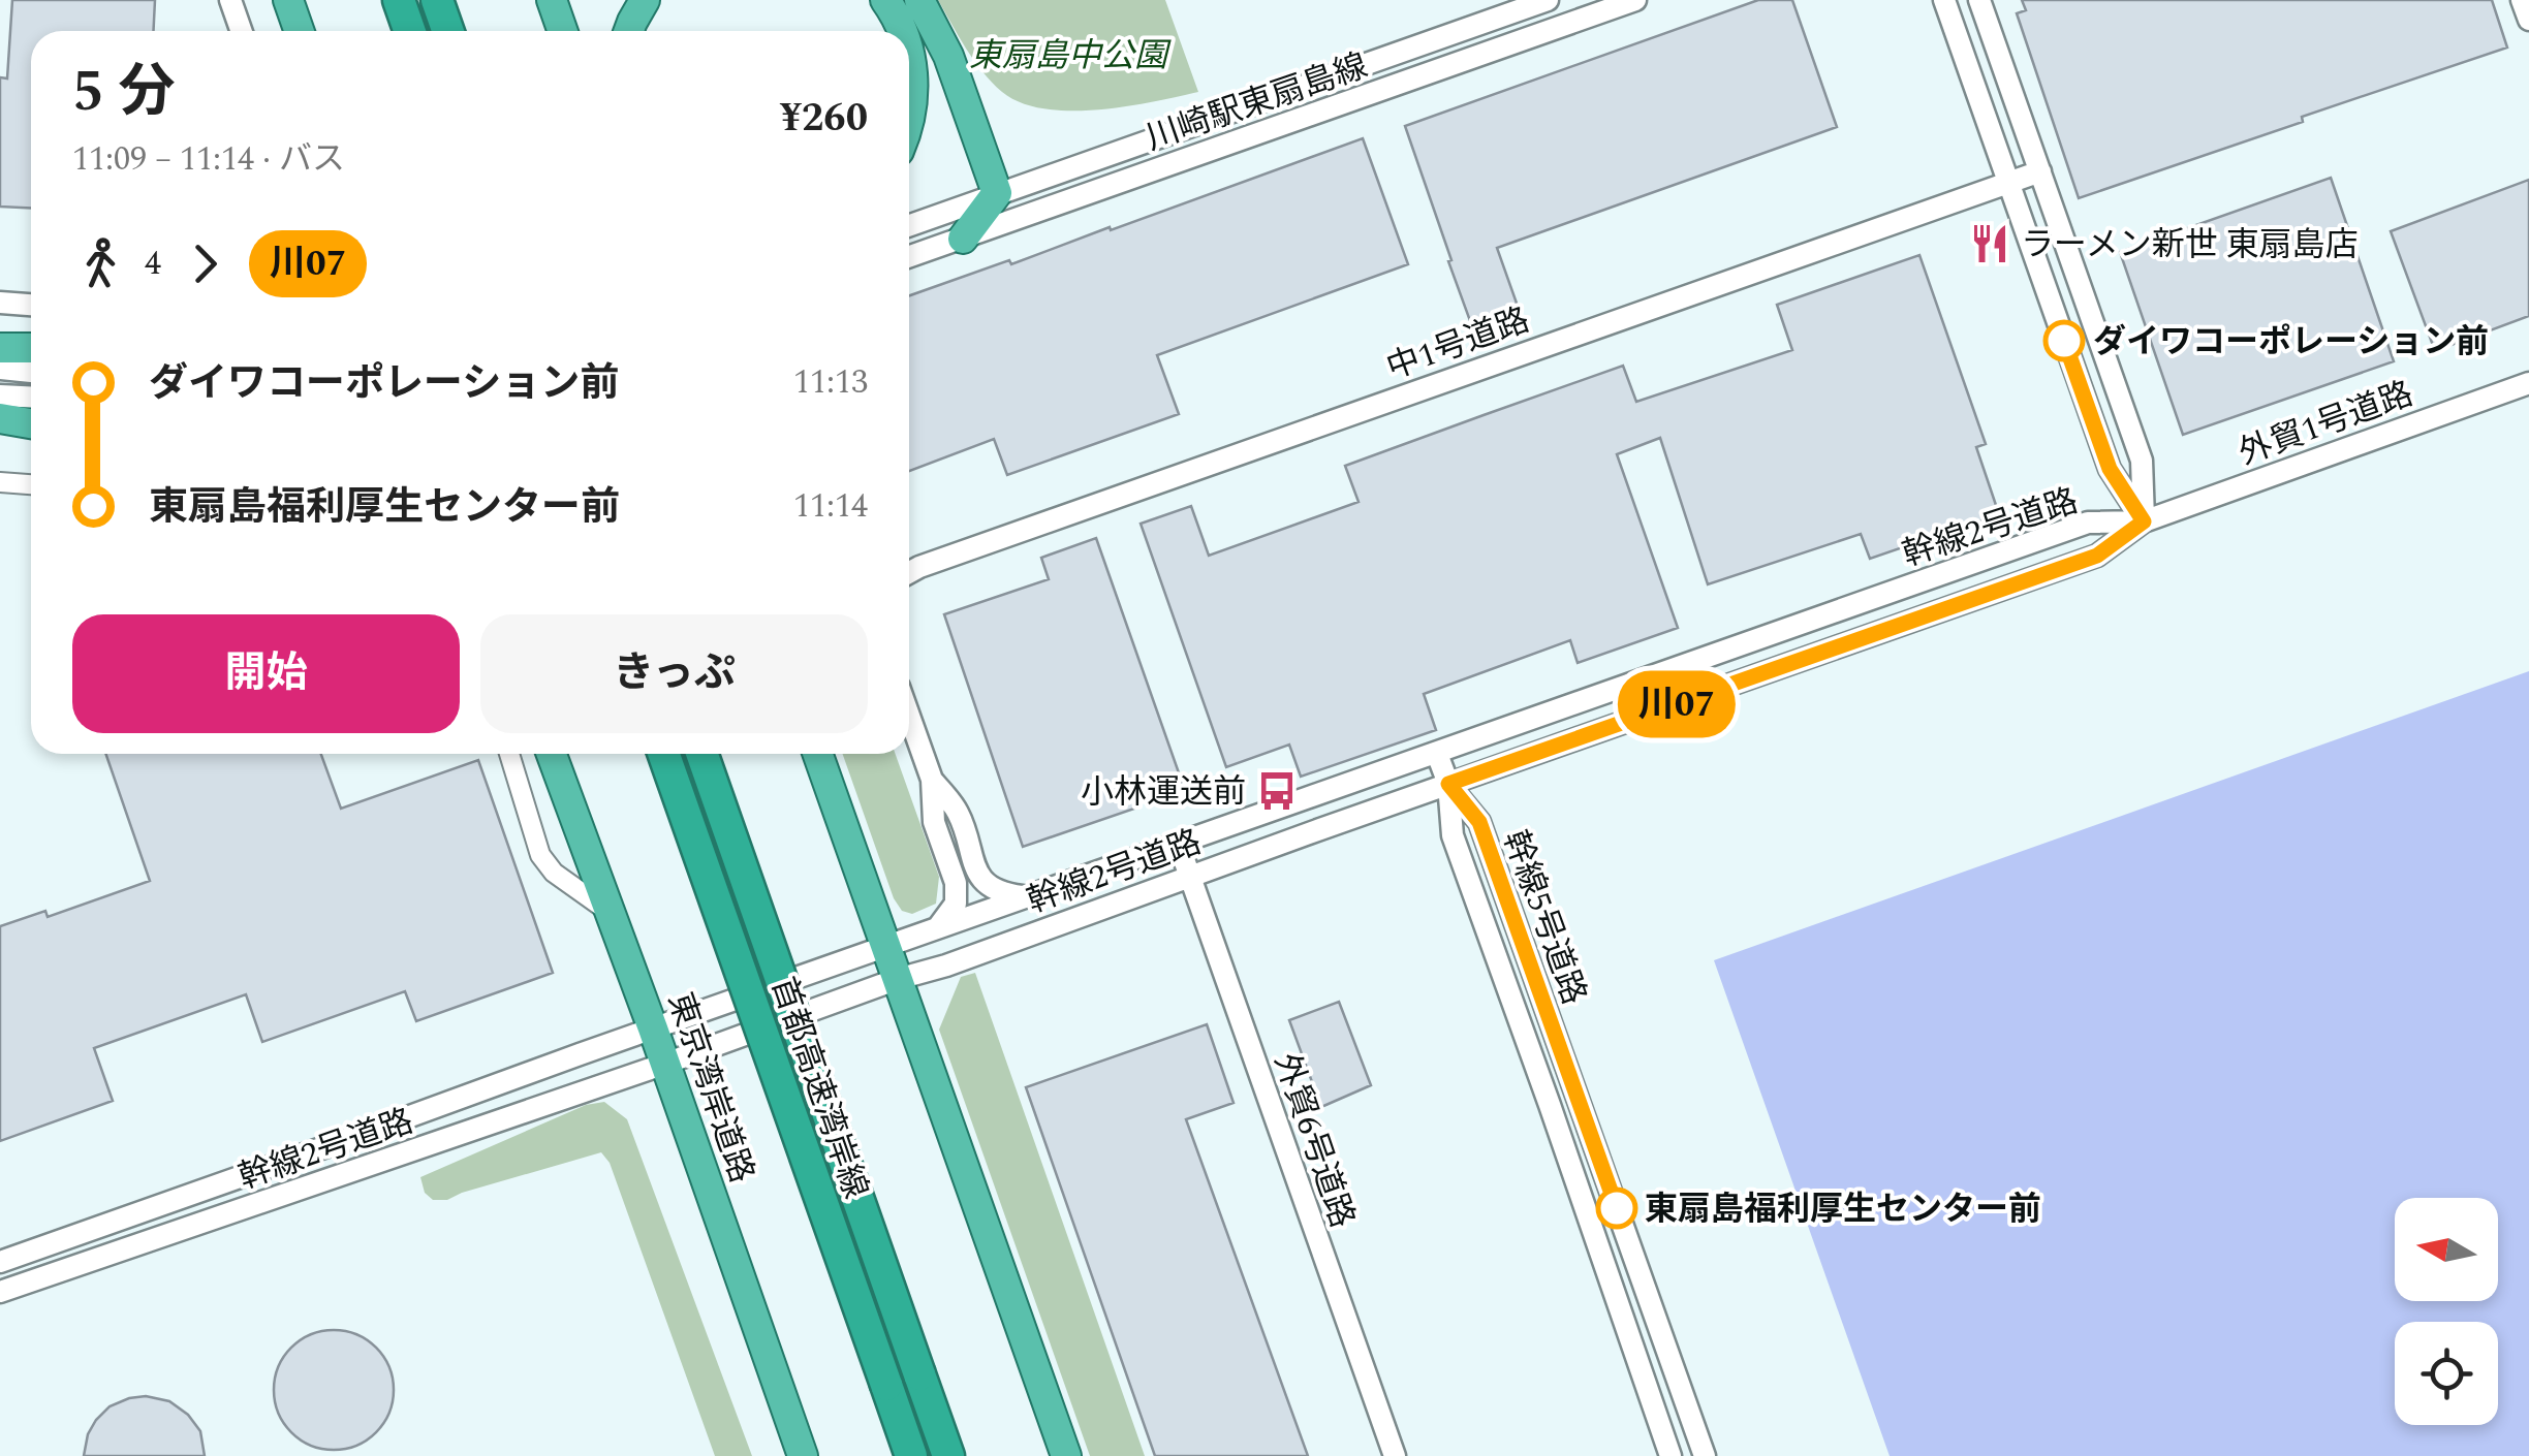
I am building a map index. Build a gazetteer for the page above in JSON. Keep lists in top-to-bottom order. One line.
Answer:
{"streets":{"highway":["東京湾岸道路","首都高速湾岸線"],"street":["川崎駅東扇島線","中1号道路","外貿1号道路","幹線2号道路","幹線5号道路","外貿6号道路"]},"crossings":[["外貿1号道路","幹線2号道路"],["幹線2号道路","幹線5号道路"],["幹線2号道路","東京湾岸道路"],["幹線2号道路","外貿6号道路"]],"parks":["東扇島中公園"],"places":{"restaurant":["ラーメン新世 東扇島店"],"other":["ダイワコーポレーション前","東扇島福利厚生センター前"],"bus stop":["小林運送前"]},"lines":["bus line 川07"],"north":"left","page":{"on_map":"川07","heading":["5 分","11:09 – 11:14 · バス","¥260"],"legs":["4","川07"],"list":[{"name":"ダイワコーポレーション前","value":"11:13"},{"name":"東扇島福利厚生センター前","value":"11:14"}],"buttons":["開始","きっぷ"]}}
